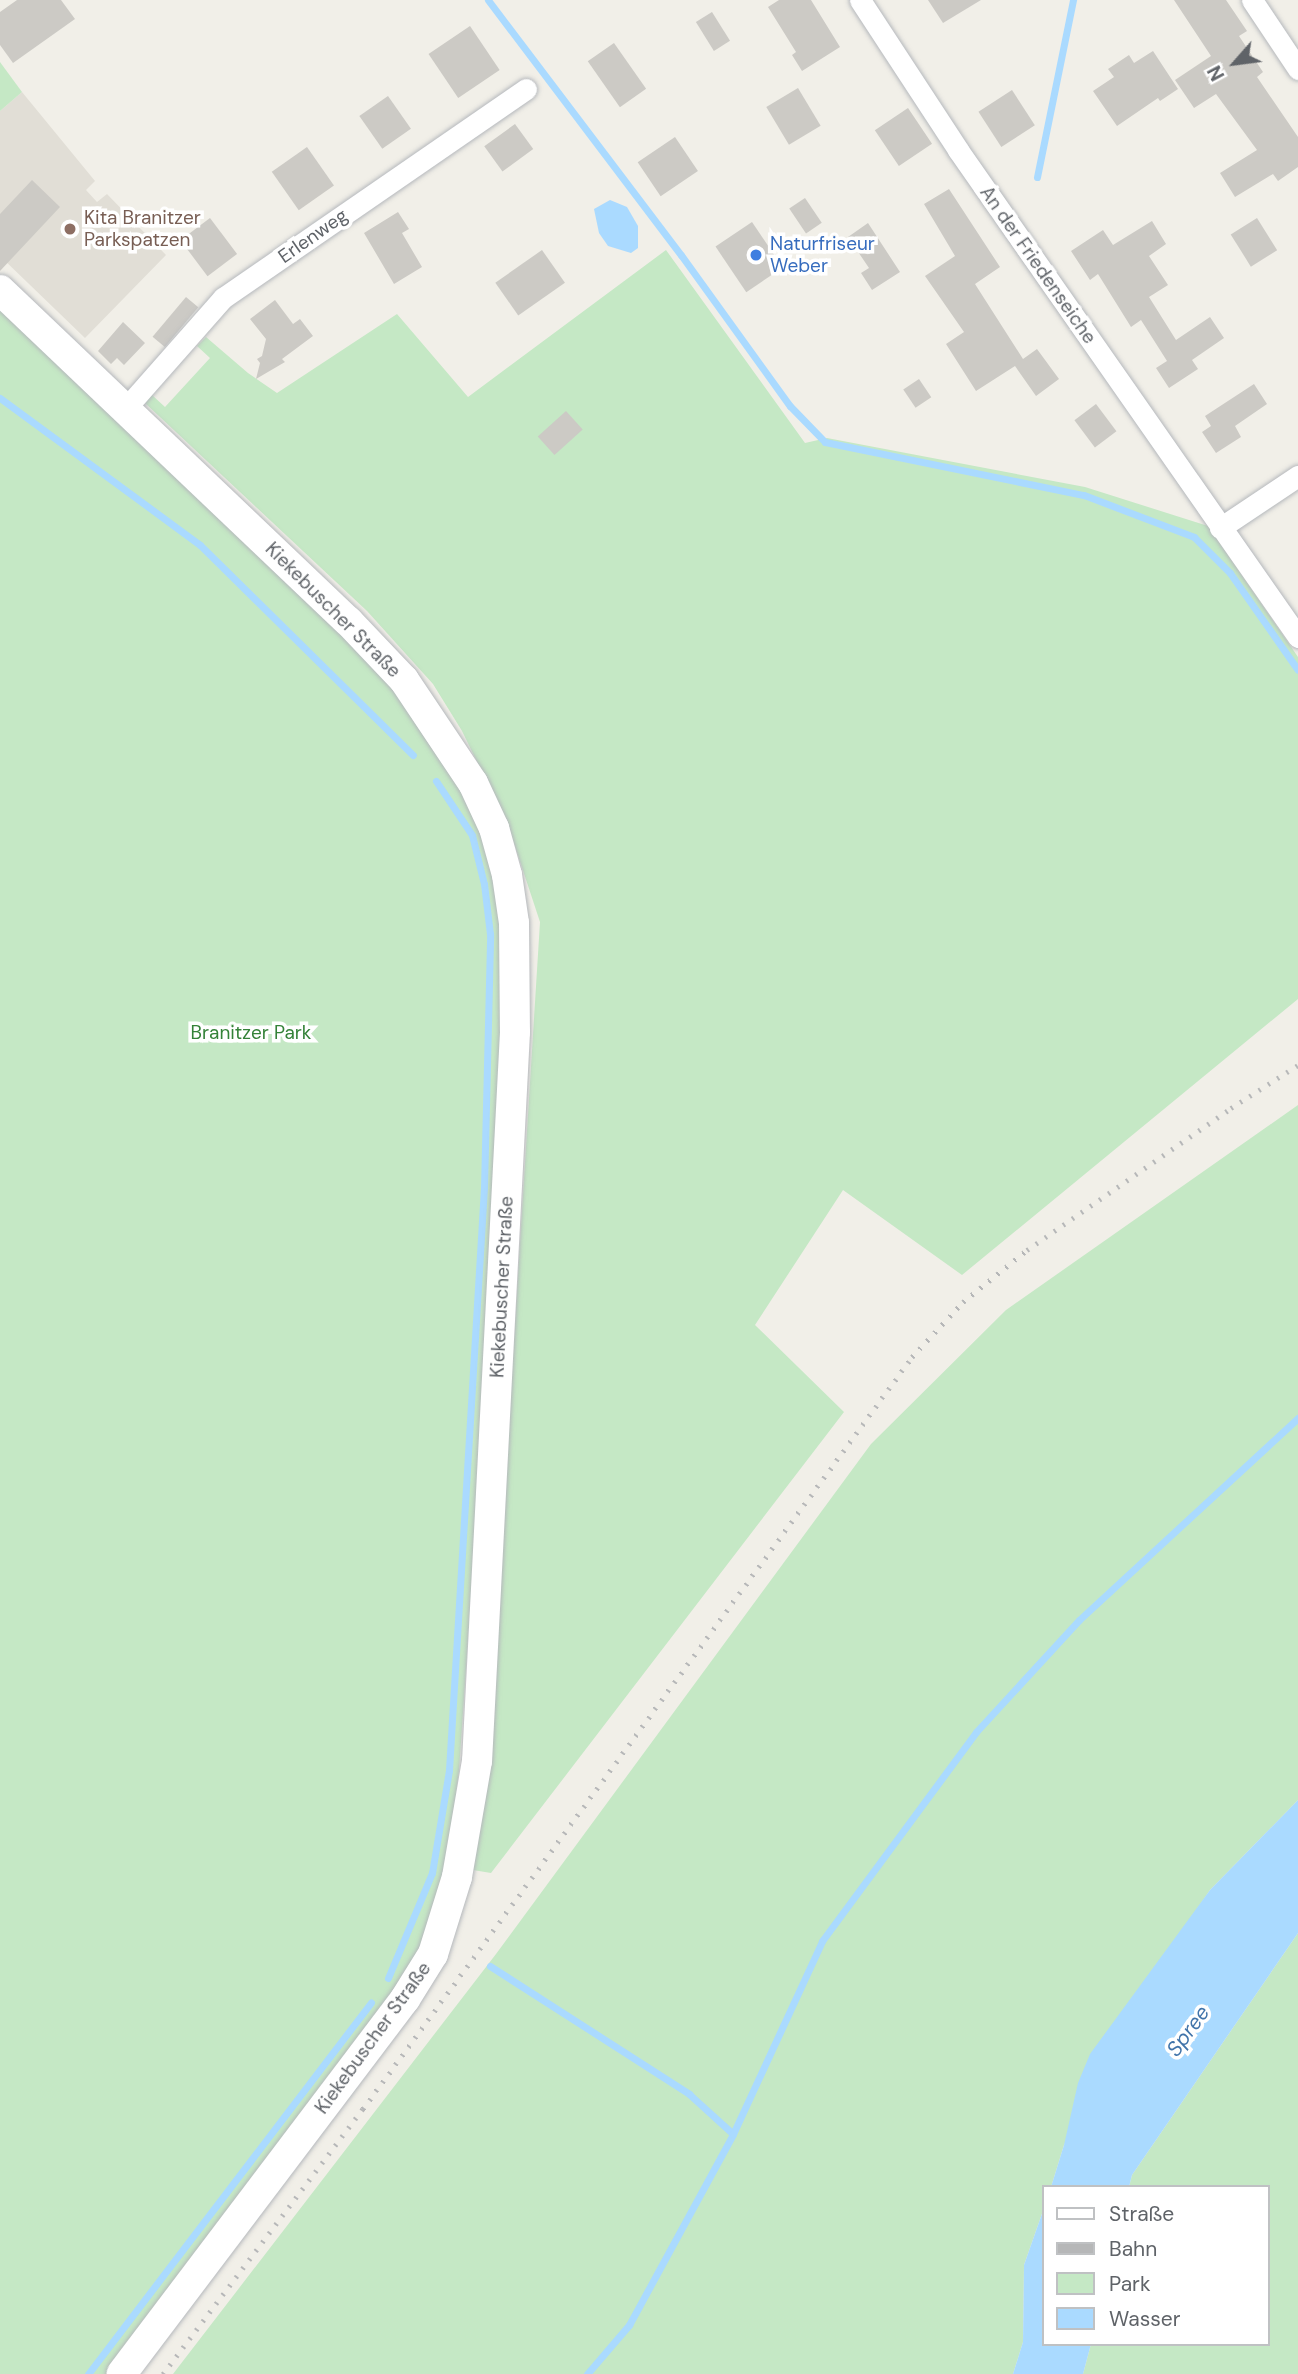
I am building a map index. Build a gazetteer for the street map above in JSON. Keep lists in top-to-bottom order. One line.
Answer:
{"streets":{"street":["Erlenweg","An der Friedenseiche","Kiekebuscher Straße"]},"crossings":[["Erlenweg","Kiekebuscher Straße"]],"water":["Spree"],"parks":["Branitzer Park"],"places":["Kita Branitzer Parkspatzen","Naturfriseur Weber"],"legend":["Straße","Bahn","Park","Wasser"],"north":"bottom left"}
